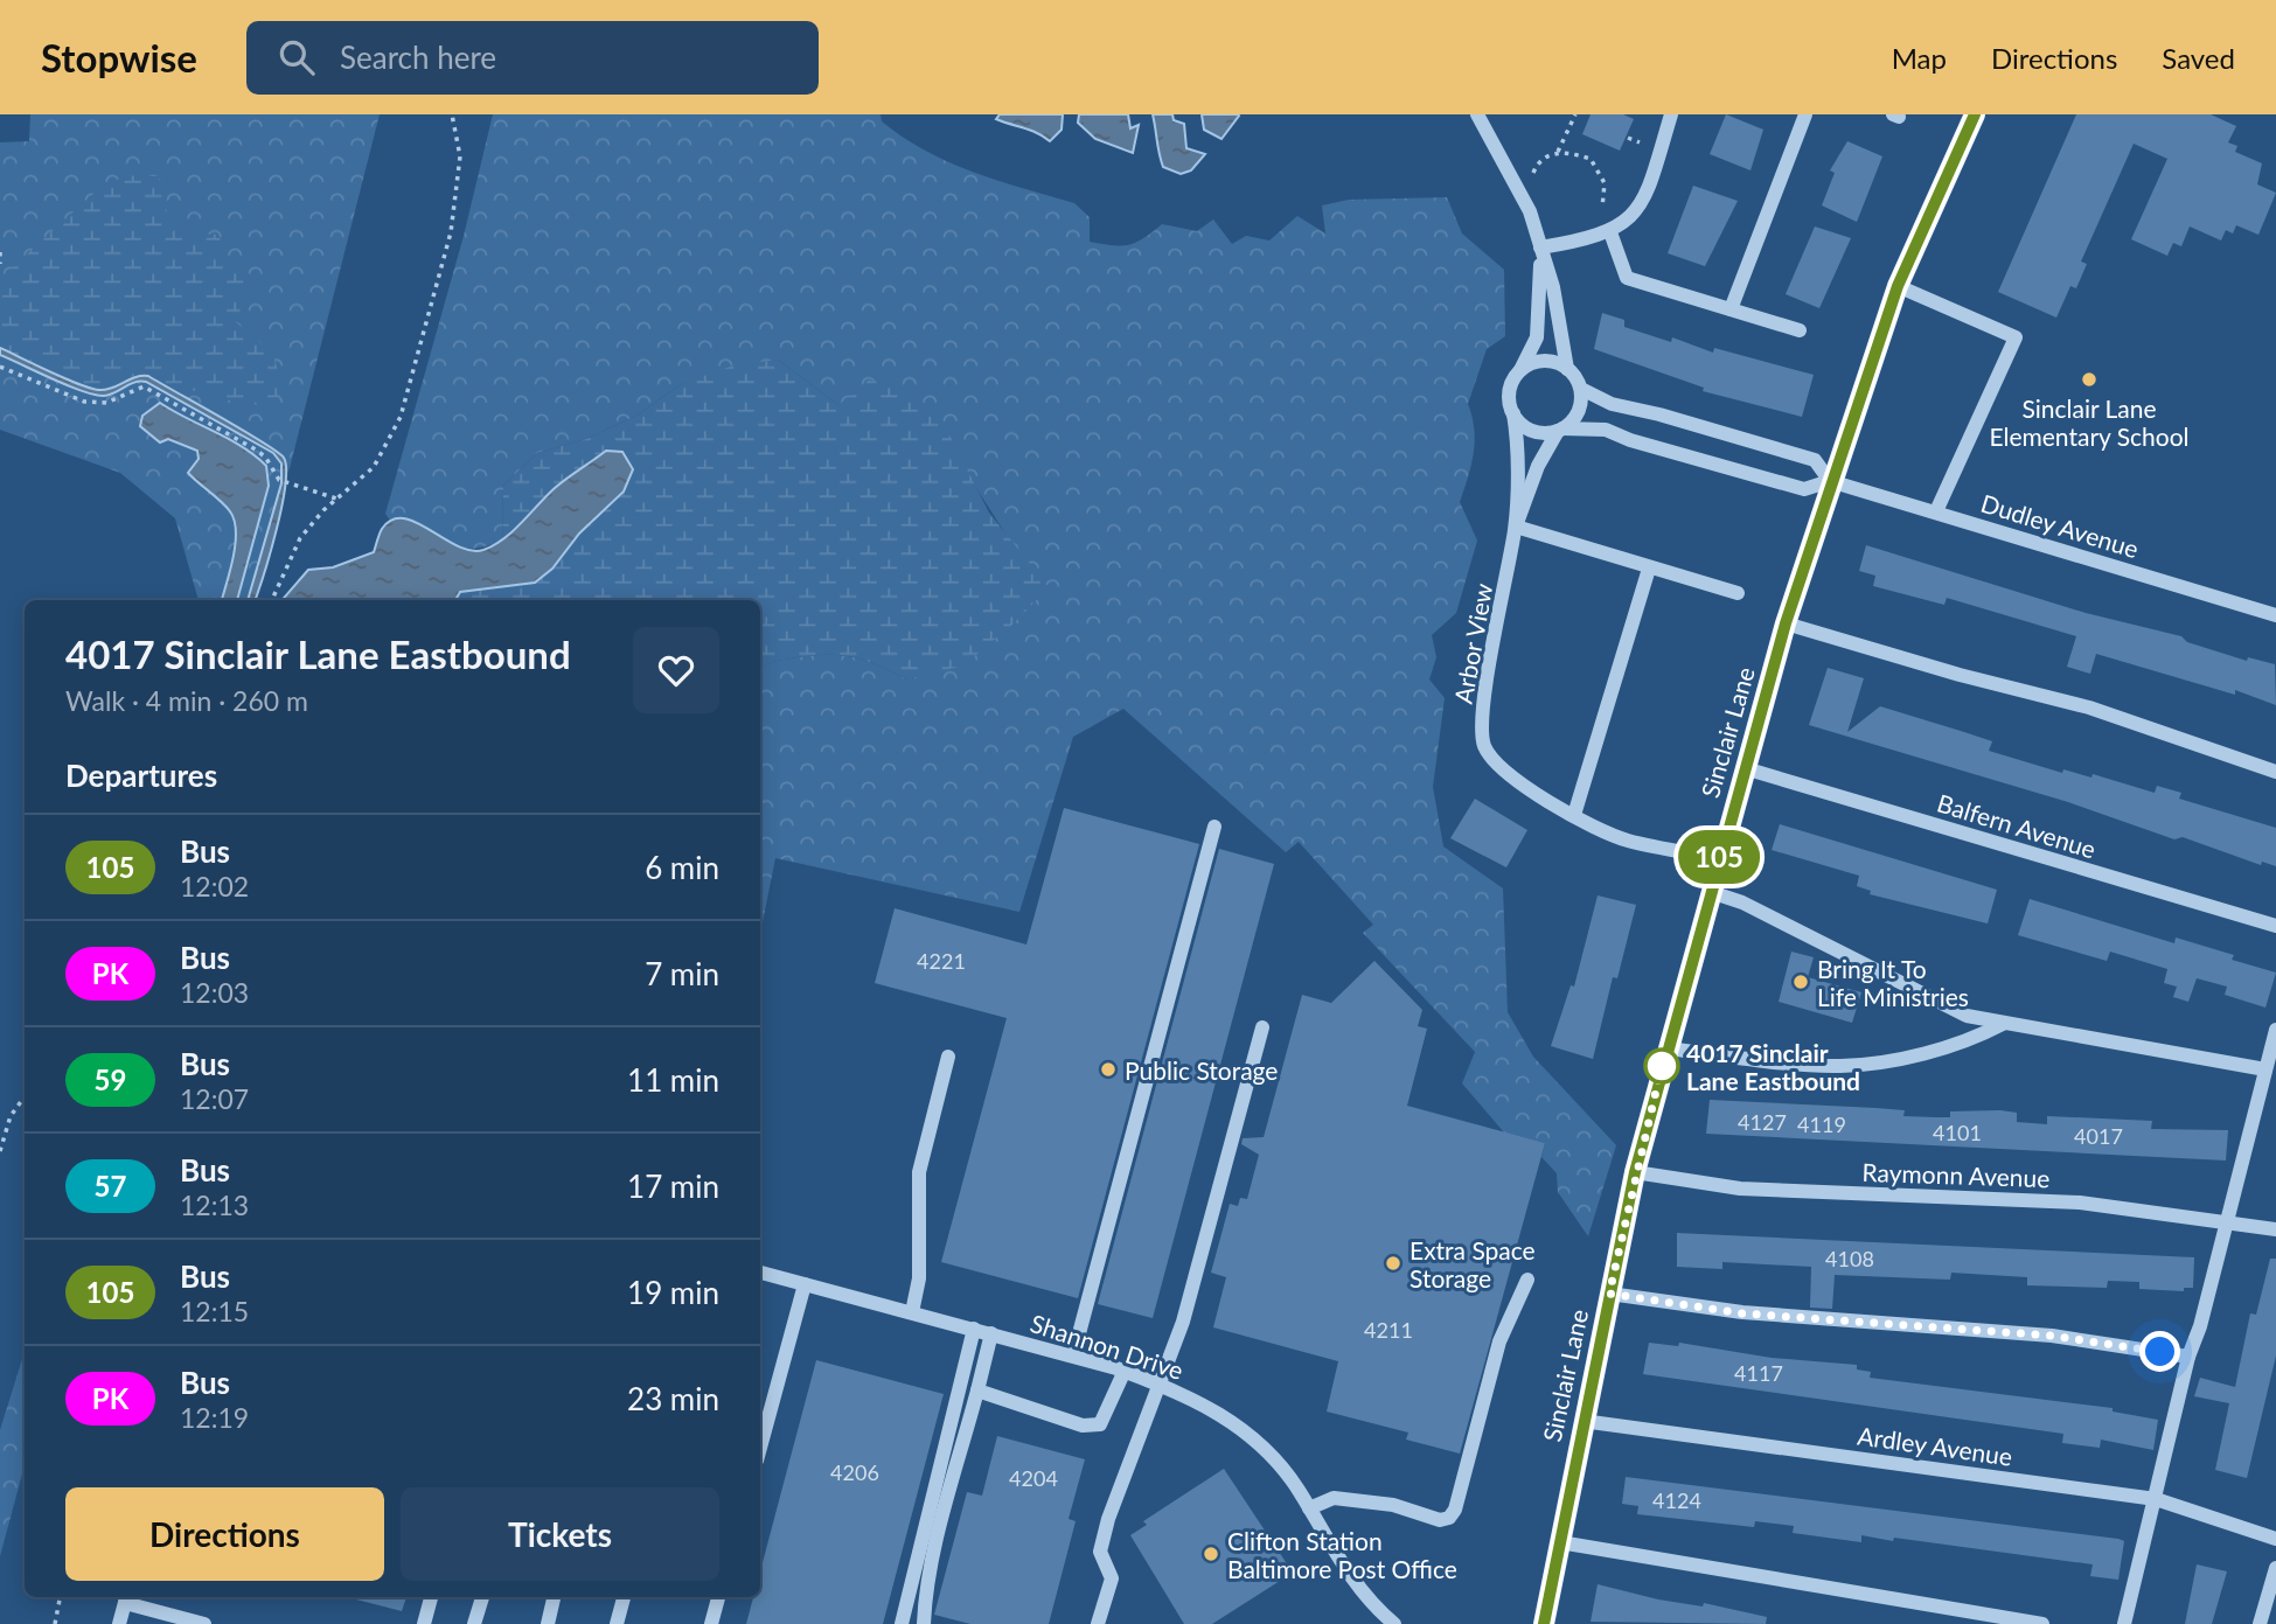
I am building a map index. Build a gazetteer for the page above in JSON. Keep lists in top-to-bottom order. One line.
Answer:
{"streets":{"main road":["Sinclair Lane"],"street":["Dudley Avenue","Arbor View","Balfern Avenue","Raymonn Avenue","Shannon Drive","Ardley Avenue"]},"crossings":[["Dudley Avenue","Sinclair Lane"],["Arbor View","Sinclair Lane"],["Sinclair Lane","Balfern Avenue"],["Sinclair Lane","Raymonn Avenue"],["Sinclair Lane","Ardley Avenue"]],"places":["Sinclair Lane Elementary School","Bring It To Life Ministries","4017 Sinclair Lane Eastbound","Public Storage","Extra Space Storage","Clifton Station Baltimore Post Office"],"lines":["bus line 105"],"house_numbers":["4221","4127","4119","4101","4017","4108","4211","4117","4206","4204","4124"],"page":{"header":"Stopwise","search":"Search here","nav":["Map","Directions","Saved"],"on_map":"105","heading":[["4017 Sinclair Lane Eastbound","Walk · 4 min · 260 m"],"Departures"],"list":[{"mark":"105","name":"Bus","note":"12:02","value":"6 min"},{"mark":"PK","name":"Bus","note":"12:03","value":"7 min"},{"mark":"59","name":"Bus","note":"12:07","value":"11 min"},{"mark":"57","name":"Bus","note":"12:13","value":"17 min"},{"mark":"105","name":"Bus","note":"12:15","value":"19 min"},{"mark":"PK","name":"Bus","note":"12:19","value":"23 min"}],"buttons":["Directions","Tickets"]}}
